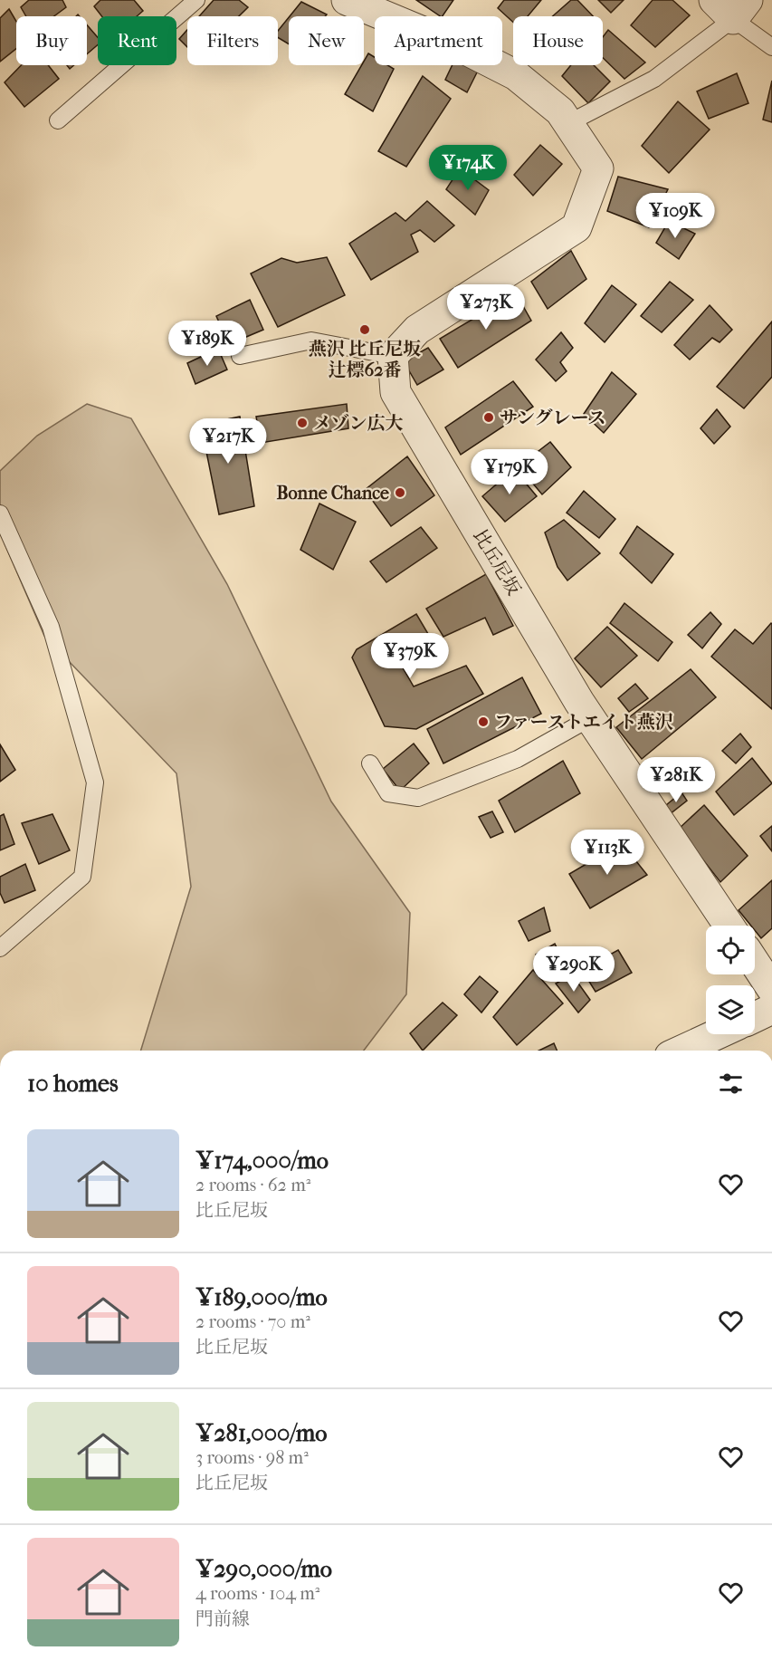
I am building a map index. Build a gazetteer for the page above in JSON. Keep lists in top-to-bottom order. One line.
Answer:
{"streets":{"street":["比丘尼坂"]},"places":["燕沢 比丘尼坂 辻標62番","サングレース","メゾン広大","Bonne Chance","ファーストエイト燕沢"],"page":{"chip":["Buy","Rent","Filters","New","Apartment","House"],"price":["¥174K","¥109K","¥273K","¥189K","¥217K","¥179K","¥379K","¥281K","¥113K","¥290K"],"heading":"10 homes","list":[{"name":"¥174,000/mo","note":"2 rooms · 62 m² · 比丘尼坂"},{"name":"¥189,000/mo","note":"2 rooms · 70 m² · 比丘尼坂"},{"name":"¥281,000/mo","note":"3 rooms · 98 m² · 比丘尼坂"},{"name":"¥290,000/mo","note":"4 rooms · 104 m² · 門前線"}]}}
